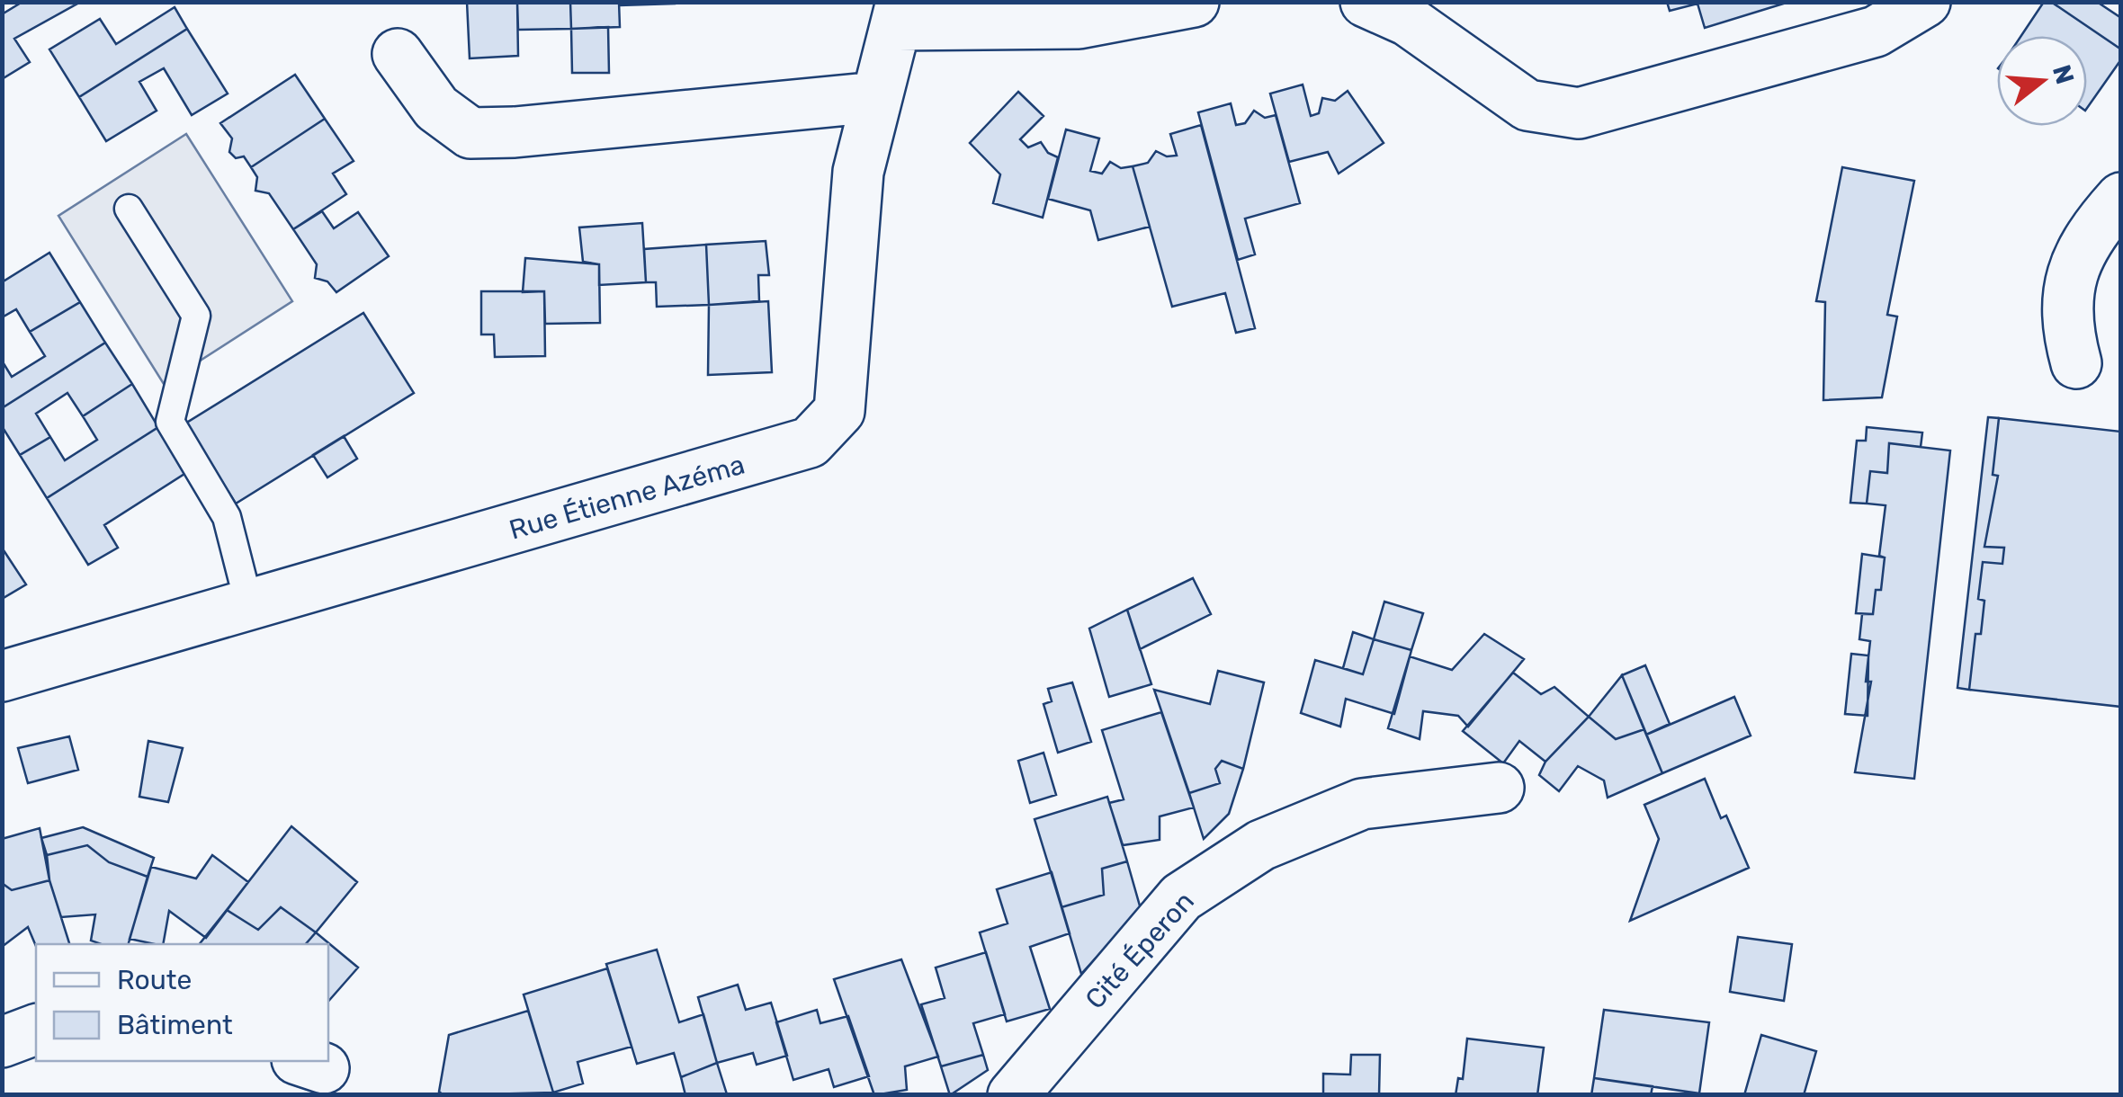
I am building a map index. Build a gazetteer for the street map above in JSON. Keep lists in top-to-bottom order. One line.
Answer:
{"streets":{"street":["Rue Étienne Azéma","Cité Éperon"]},"legend":["Route","Bâtiment"],"north":"right"}
